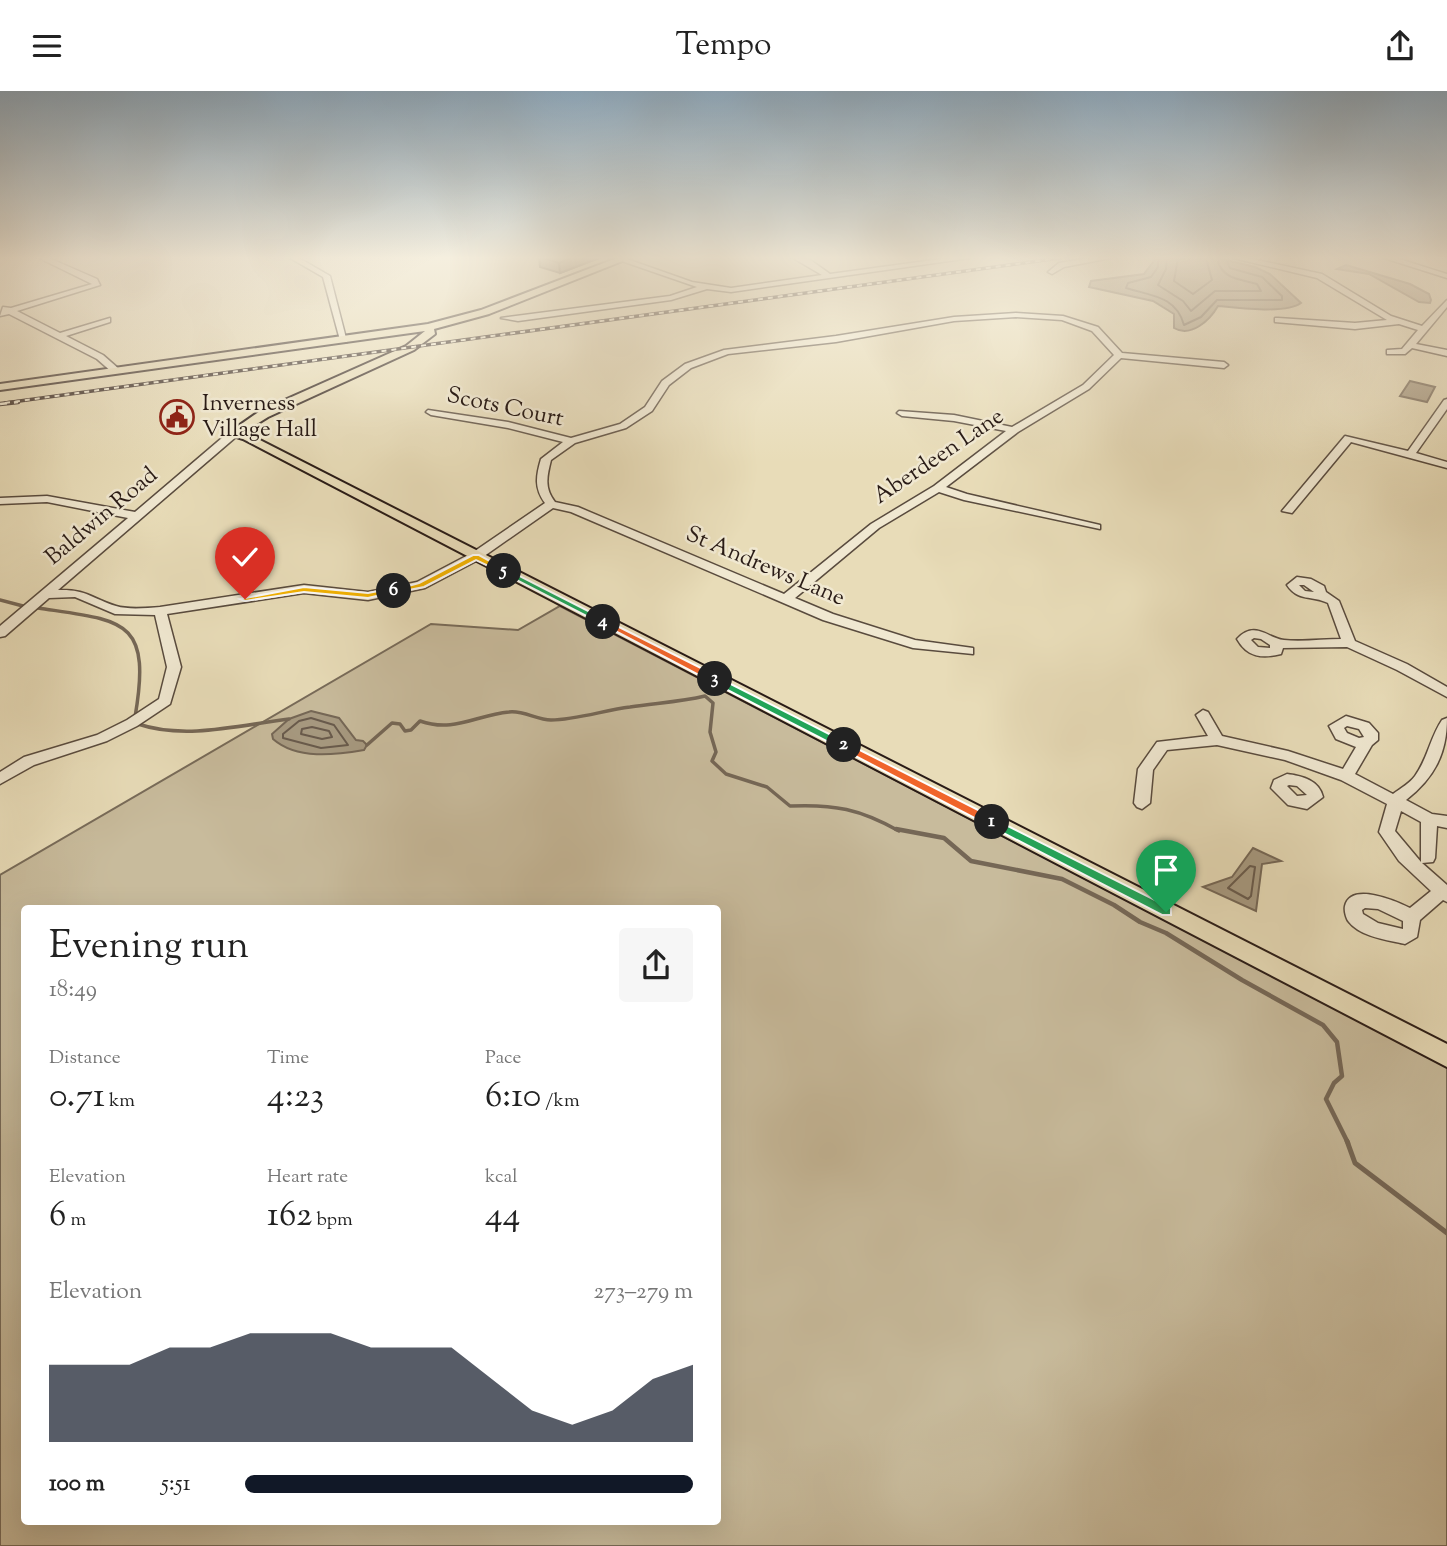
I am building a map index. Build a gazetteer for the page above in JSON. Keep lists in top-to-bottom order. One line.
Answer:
{"streets":{"street":["Scots Court","Aberdeen Lane","Baldwin Road","St Andrews Lane"]},"crossings":[["Aberdeen Lane","St Andrews Lane"]],"places":{"public building":["Inverness Village Hall"]},"page":{"header":"Tempo","pins":["5","6","4","3","2","1"],"heading":["Evening run","18:49"],"stats":[["Distance","0.71 km"],["Time","4:23"],["Pace","6:10 /km"],["Elevation","6 m"],["Heart rate","162 bpm"],["kcal","44"]],"chart":["Elevation","273–279 m"],"list":[{"name":"100 m","note":"5:51"}]}}
